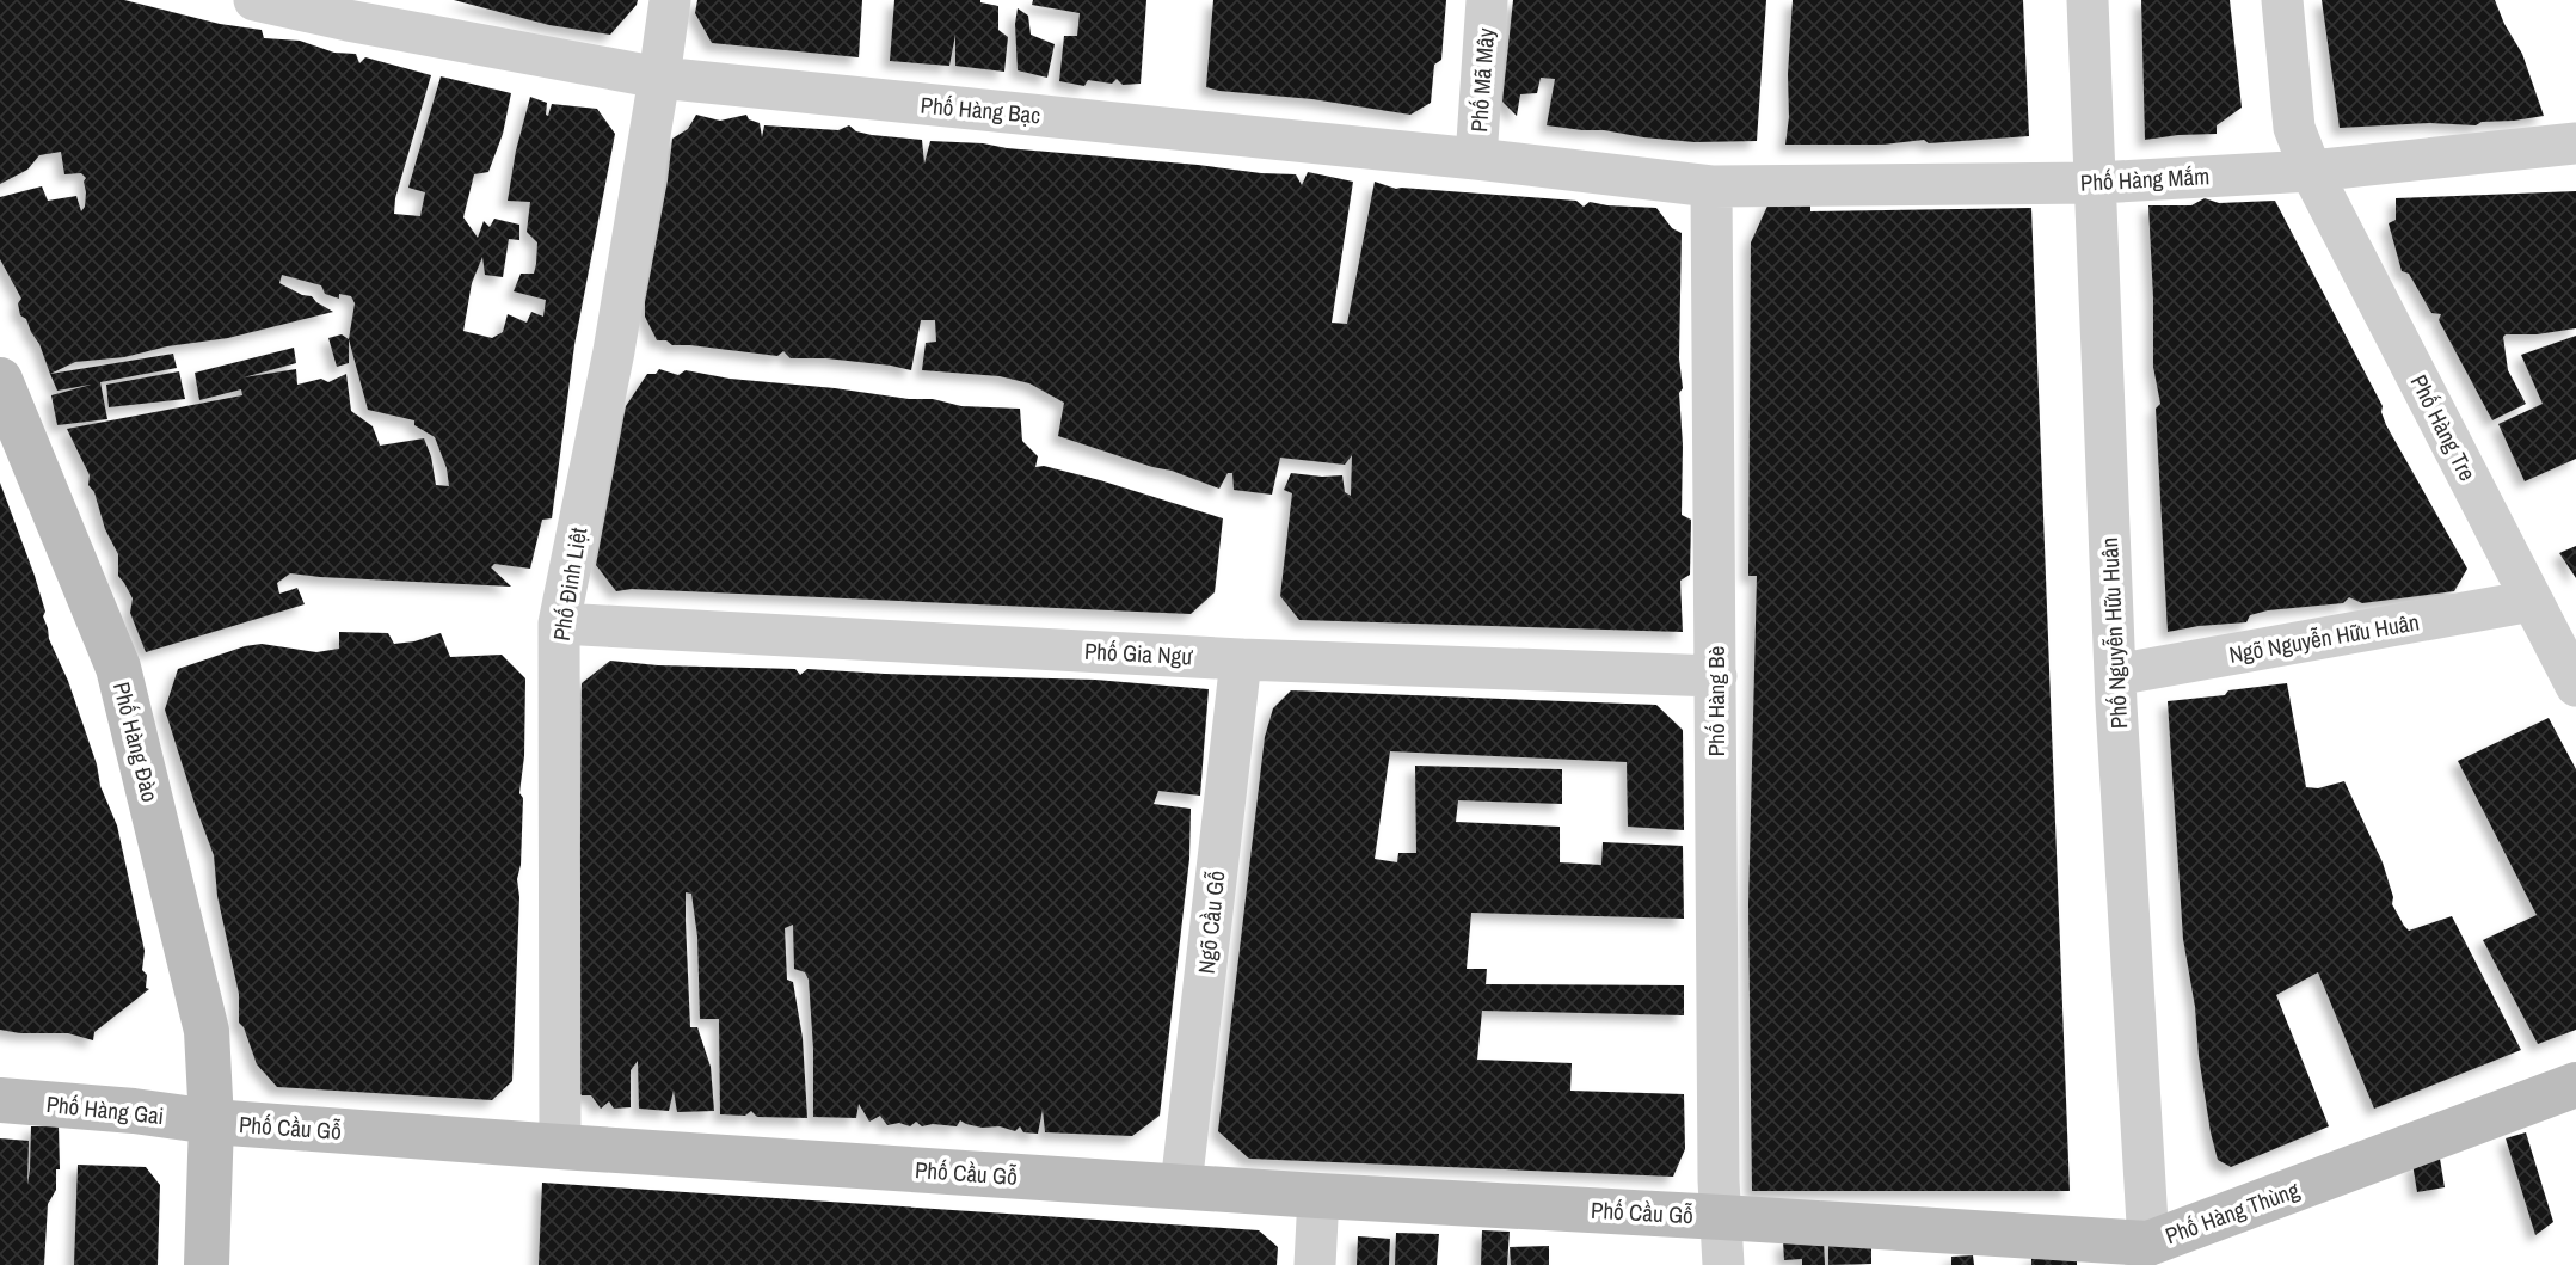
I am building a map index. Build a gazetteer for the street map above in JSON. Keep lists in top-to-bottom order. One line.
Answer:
{"streets":{"street":["Phố Mã Mây","Phố Hàng Bạc","Phố Hàng Mắm","Phố Hàng Tre","Phố Đinh Liệt","Phố Nguyễn Hữu Huân","Ngõ Nguyễn Hữu Huân","Phố Gia Ngư","Phố Hàng Bè","Phố Hàng Đào","Ngõ Cầu Gỗ","Phố Hàng Gai","Phố Cầu Gỗ","Phố Hàng Thùng"]},"crossings":[["Phố Mã Mây","Phố Hàng Bạc"],["Phố Hàng Bạc","Phố Hàng Mắm"],["Phố Hàng Bạc","Phố Đinh Liệt"],["Phố Hàng Bạc","Phố Hàng Bè"],["Phố Hàng Mắm","Phố Hàng Tre"],["Phố Hàng Mắm","Phố Nguyễn Hữu Huân"],["Phố Hàng Mắm","Phố Hàng Bè"],["Phố Hàng Tre","Ngõ Nguyễn Hữu Huân"],["Phố Đinh Liệt","Phố Gia Ngư"],["Phố Đinh Liệt","Phố Cầu Gỗ"],["Phố Nguyễn Hữu Huân","Ngõ Nguyễn Hữu Huân"],["Phố Nguyễn Hữu Huân","Phố Hàng Thùng"],["Phố Gia Ngư","Phố Hàng Bè"],["Phố Gia Ngư","Ngõ Cầu Gỗ"],["Phố Hàng Bè","Phố Cầu Gỗ"],["Phố Hàng Bè","Phố Hàng Thùng"],["Phố Hàng Đào","Phố Hàng Gai"],["Phố Hàng Đào","Phố Cầu Gỗ"],["Ngõ Cầu Gỗ","Phố Cầu Gỗ"],["Phố Hàng Gai","Phố Cầu Gỗ"],["Phố Cầu Gỗ","Phố Hàng Thùng"]]}
